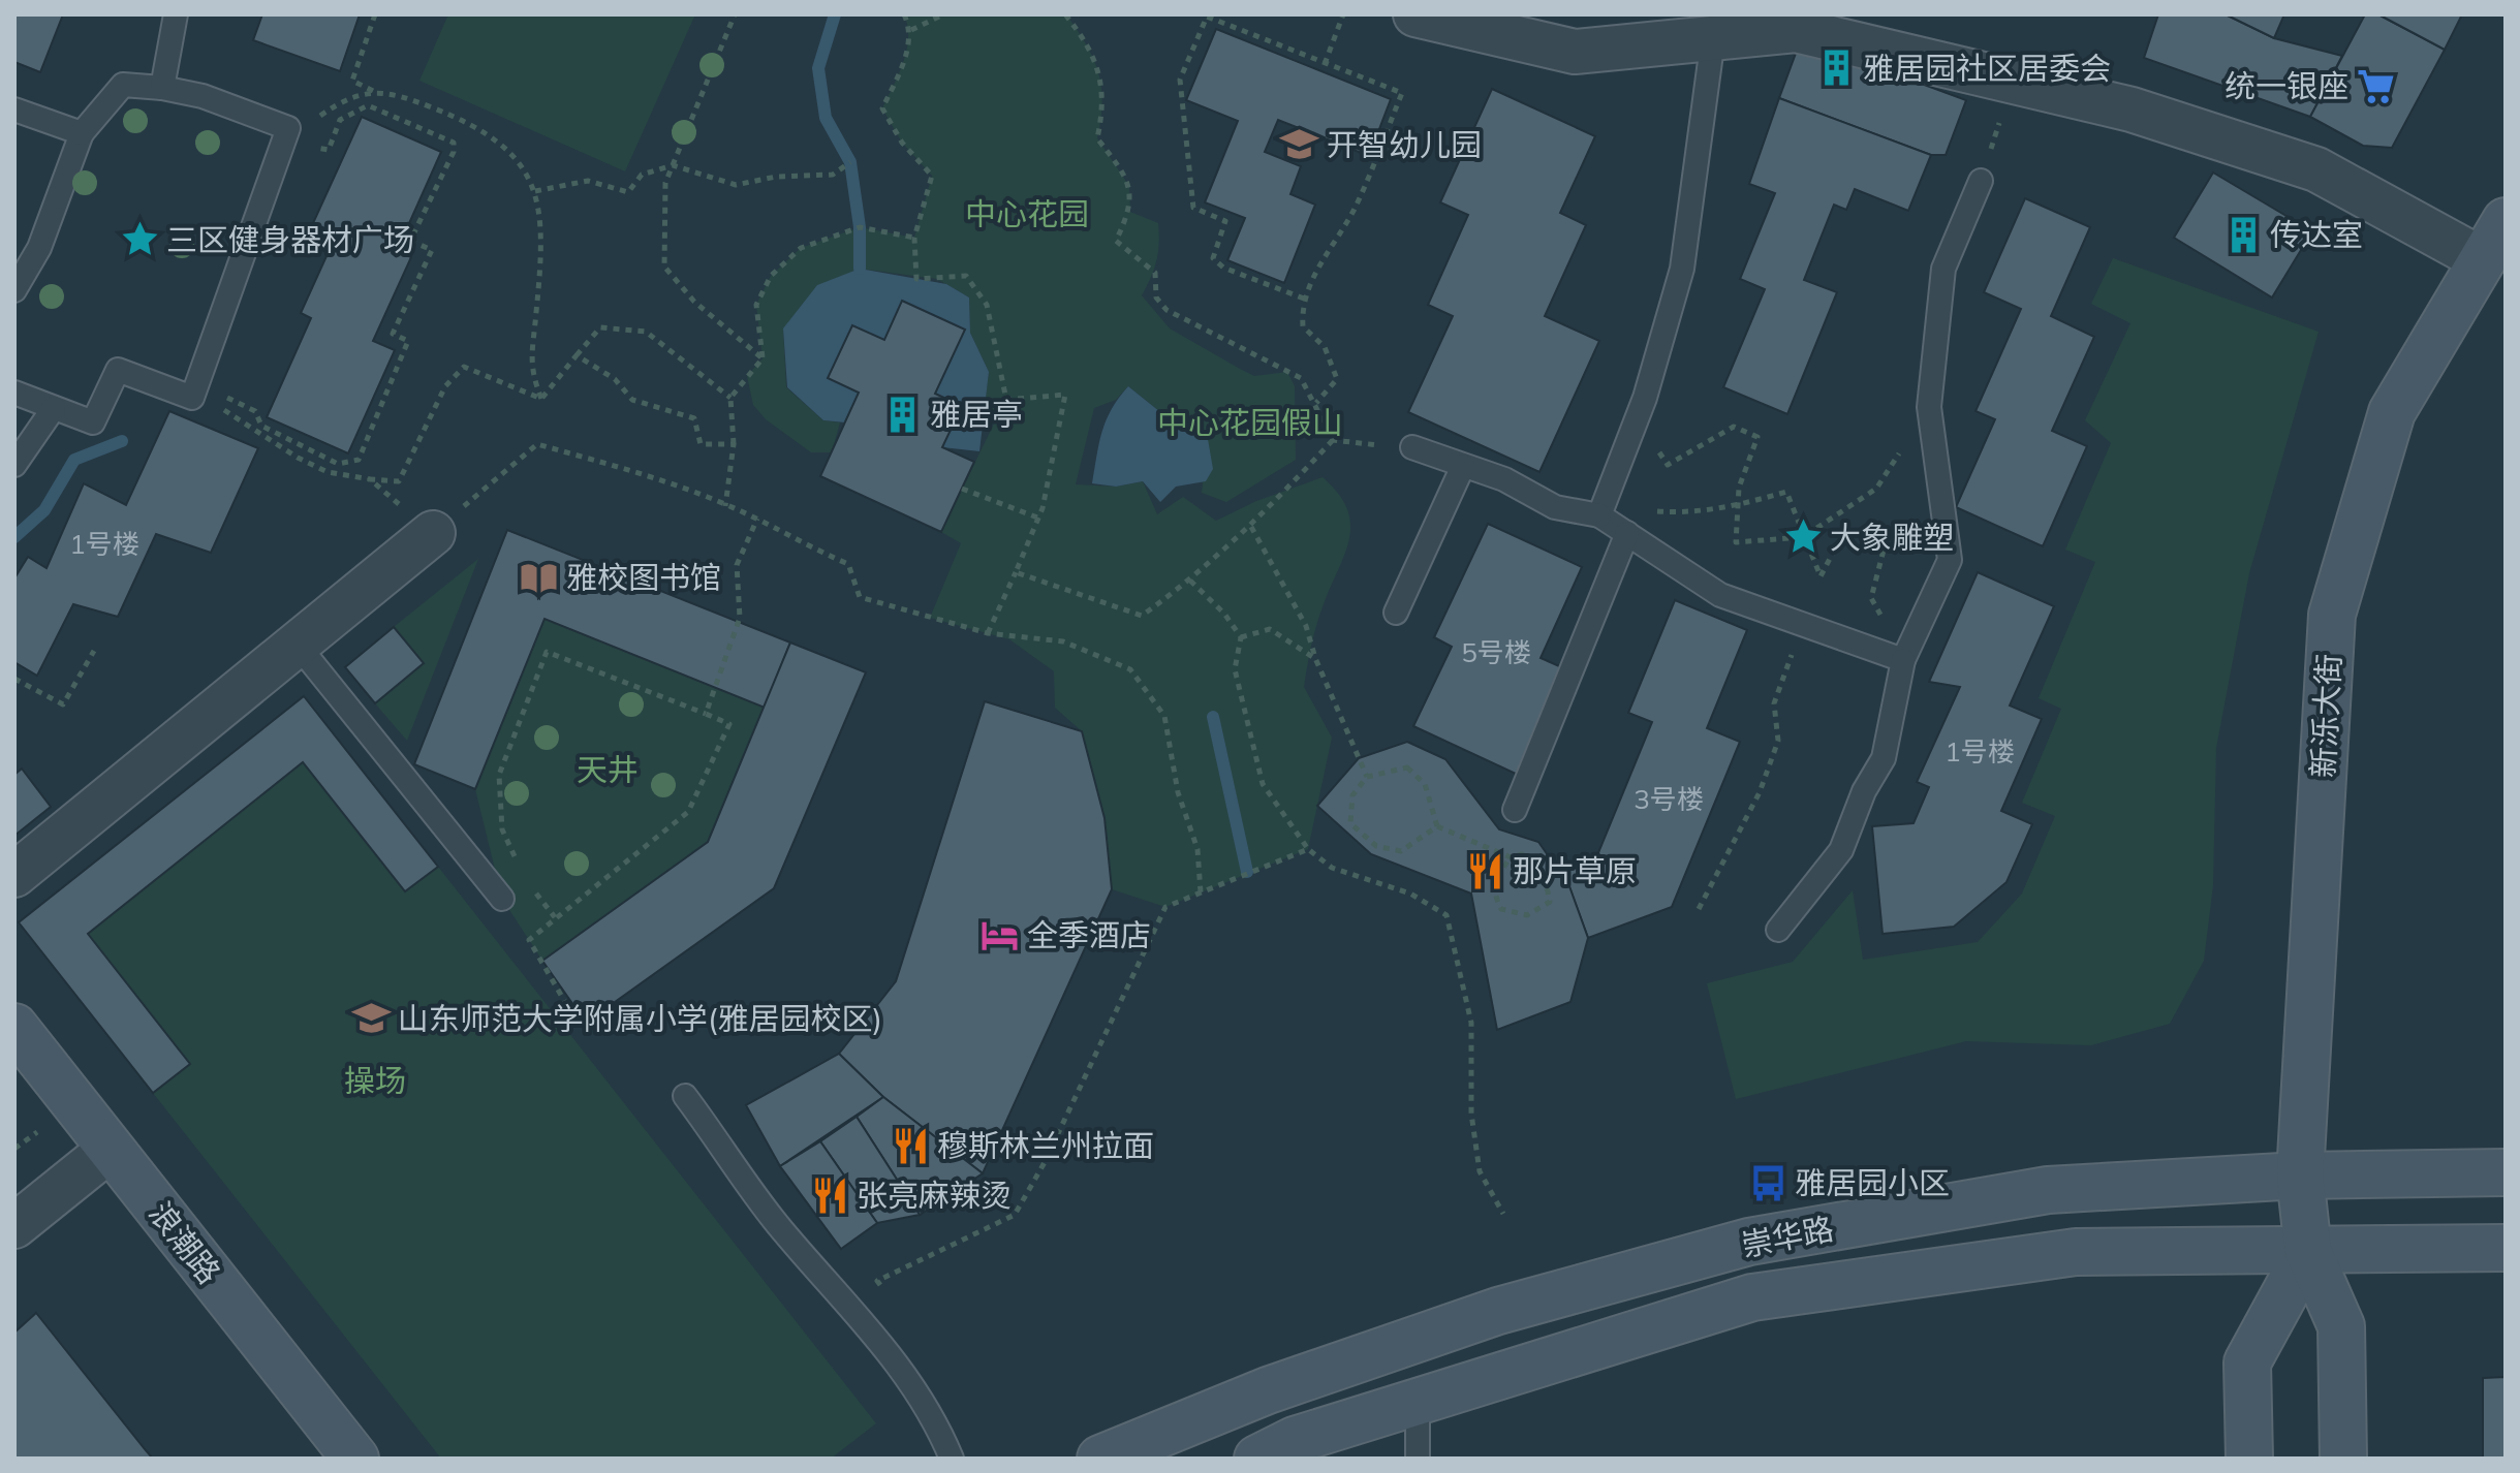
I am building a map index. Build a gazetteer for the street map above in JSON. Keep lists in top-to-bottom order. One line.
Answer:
{"streets":{"main road":["新泺大街","崇华路","浪潮路"]},"crossings":[["新泺大街","崇华路"]],"parks":["中心花园","中心花园假山","天井","操场"],"places":{"building":["雅居园社区居委会","传达室","雅居亭"],"supermarket":["统一银座"],"school or university":["开智幼儿园","山东师范大学附属小学(雅居园校区)"],"place":["三区健身器材广场","大象雕塑"],"library":["雅校图书馆"],"restaurant":["那片草原","穆斯林兰州拉面","张亮麻辣烫"],"hotel":["全季酒店"],"bus stop":["雅居园小区"]},"house_numbers":["1号楼","5号楼","1号楼","3号楼"]}
